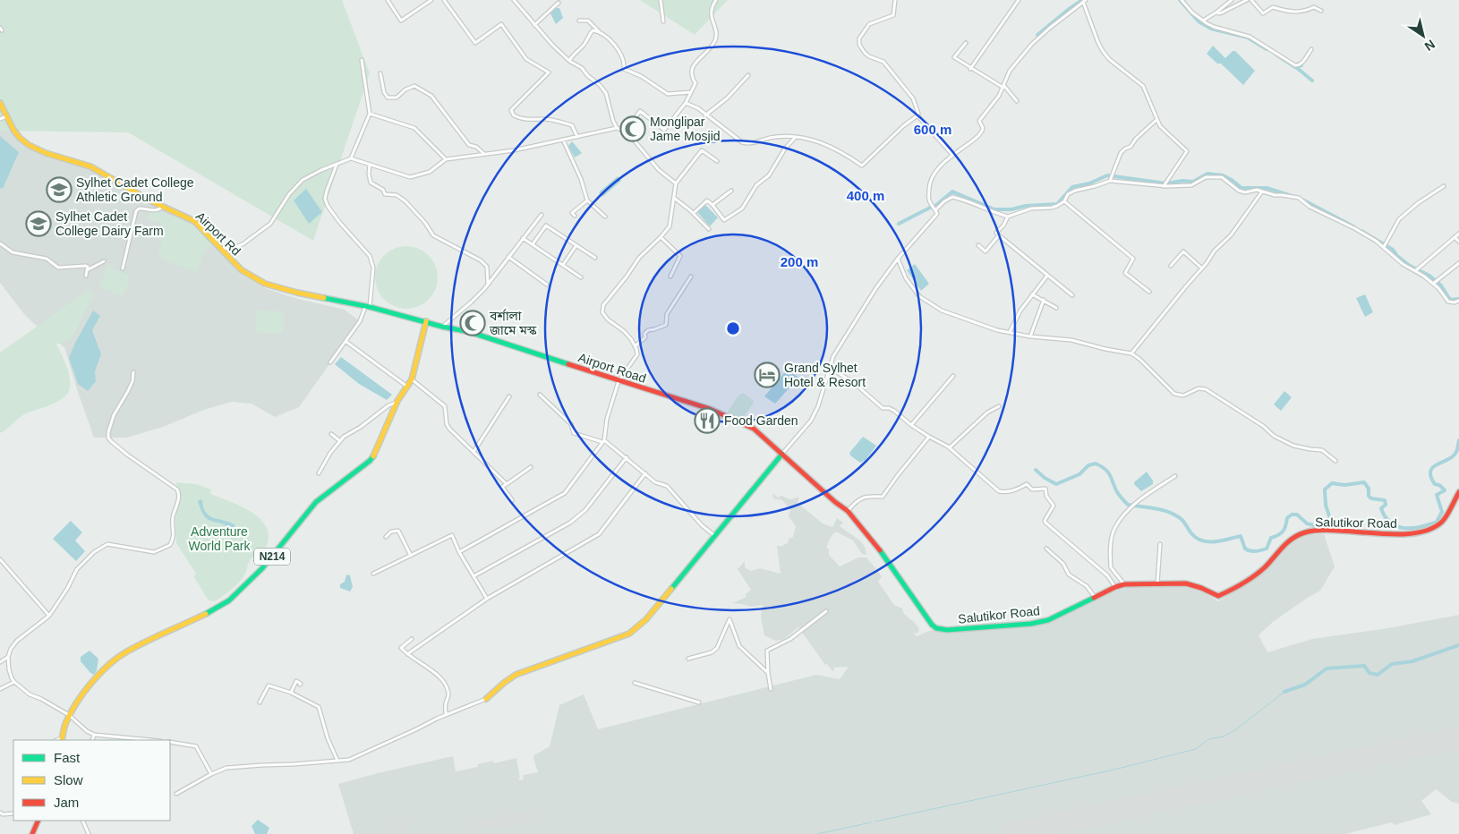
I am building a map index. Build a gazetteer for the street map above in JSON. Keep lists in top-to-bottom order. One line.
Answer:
{"streets":{"main road":["Airport Rd","Airport Road","Salutikor Road","N214"]},"crossings":[["Airport Rd","Airport Road"],["Airport Rd","N214"],["Airport Road","Salutikor Road"],["Airport Road","N214"]],"parks":["Adventure World Park"],"places":{"mosque":["Monglipar Jame Mosjid","বর্শালা জামে মস্ক"],"school or university":["Sylhet Cadet College Athletic Ground","Sylhet Cadet College Dairy Farm"],"hotel":["Grand Sylhet Hotel & Resort"],"restaurant":["Food Garden"]},"legend":["Fast","Slow","Jam"],"north":"bottom right","rings":["600 m","400 m","200 m"]}
